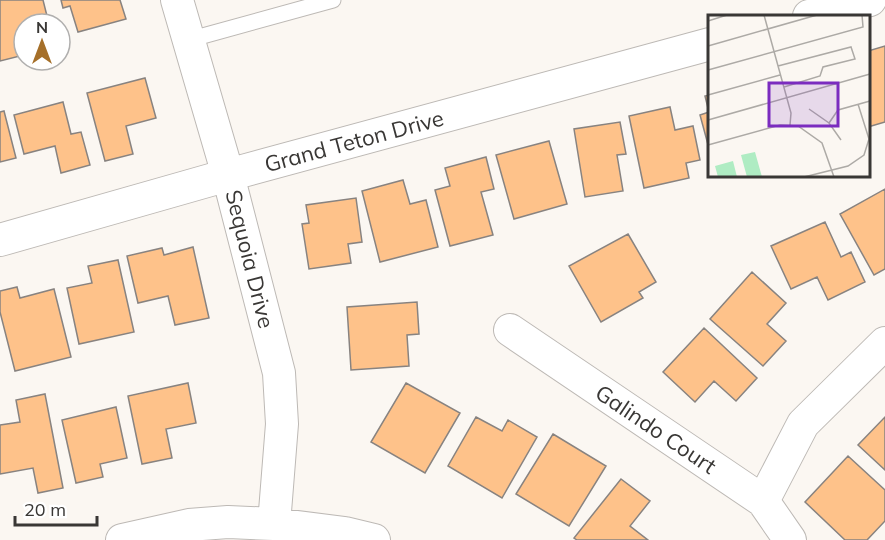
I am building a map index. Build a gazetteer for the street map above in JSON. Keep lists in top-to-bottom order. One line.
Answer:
{"streets":{"street":["Grand Teton Drive","Sequoia Drive","Galindo Court"]},"crossings":[["Grand Teton Drive","Sequoia Drive"]],"scale_bar":"20 m","north":"top"}
